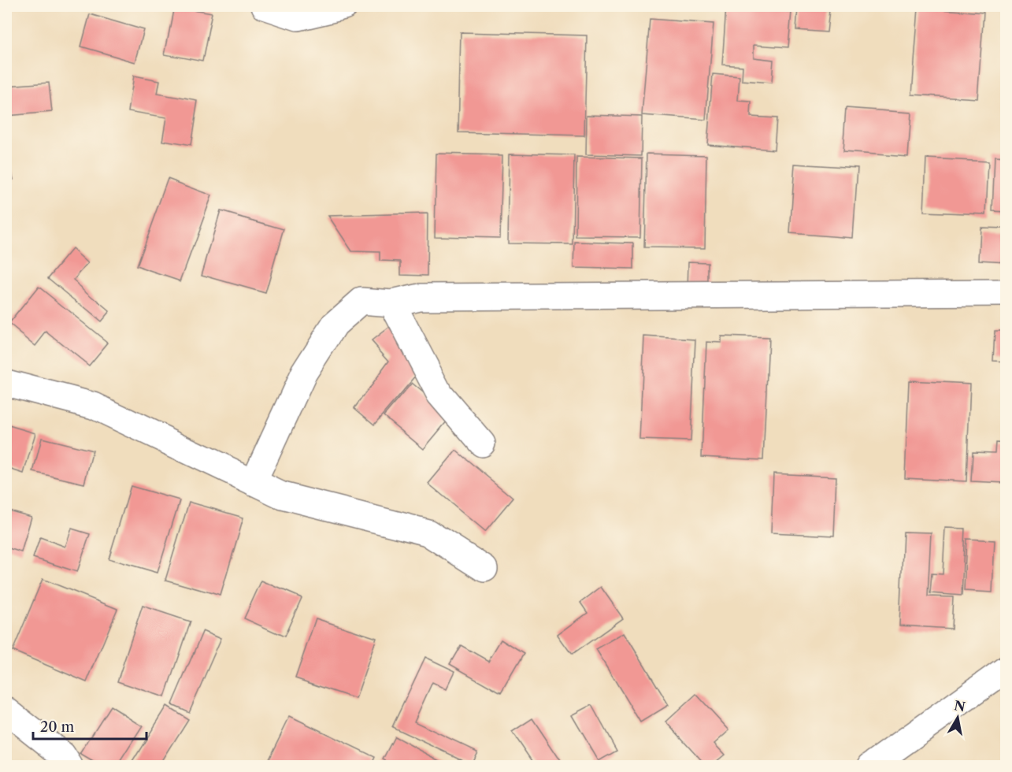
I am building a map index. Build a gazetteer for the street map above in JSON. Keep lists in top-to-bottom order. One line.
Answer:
{"scale_bar":"20 m","north":"top"}
